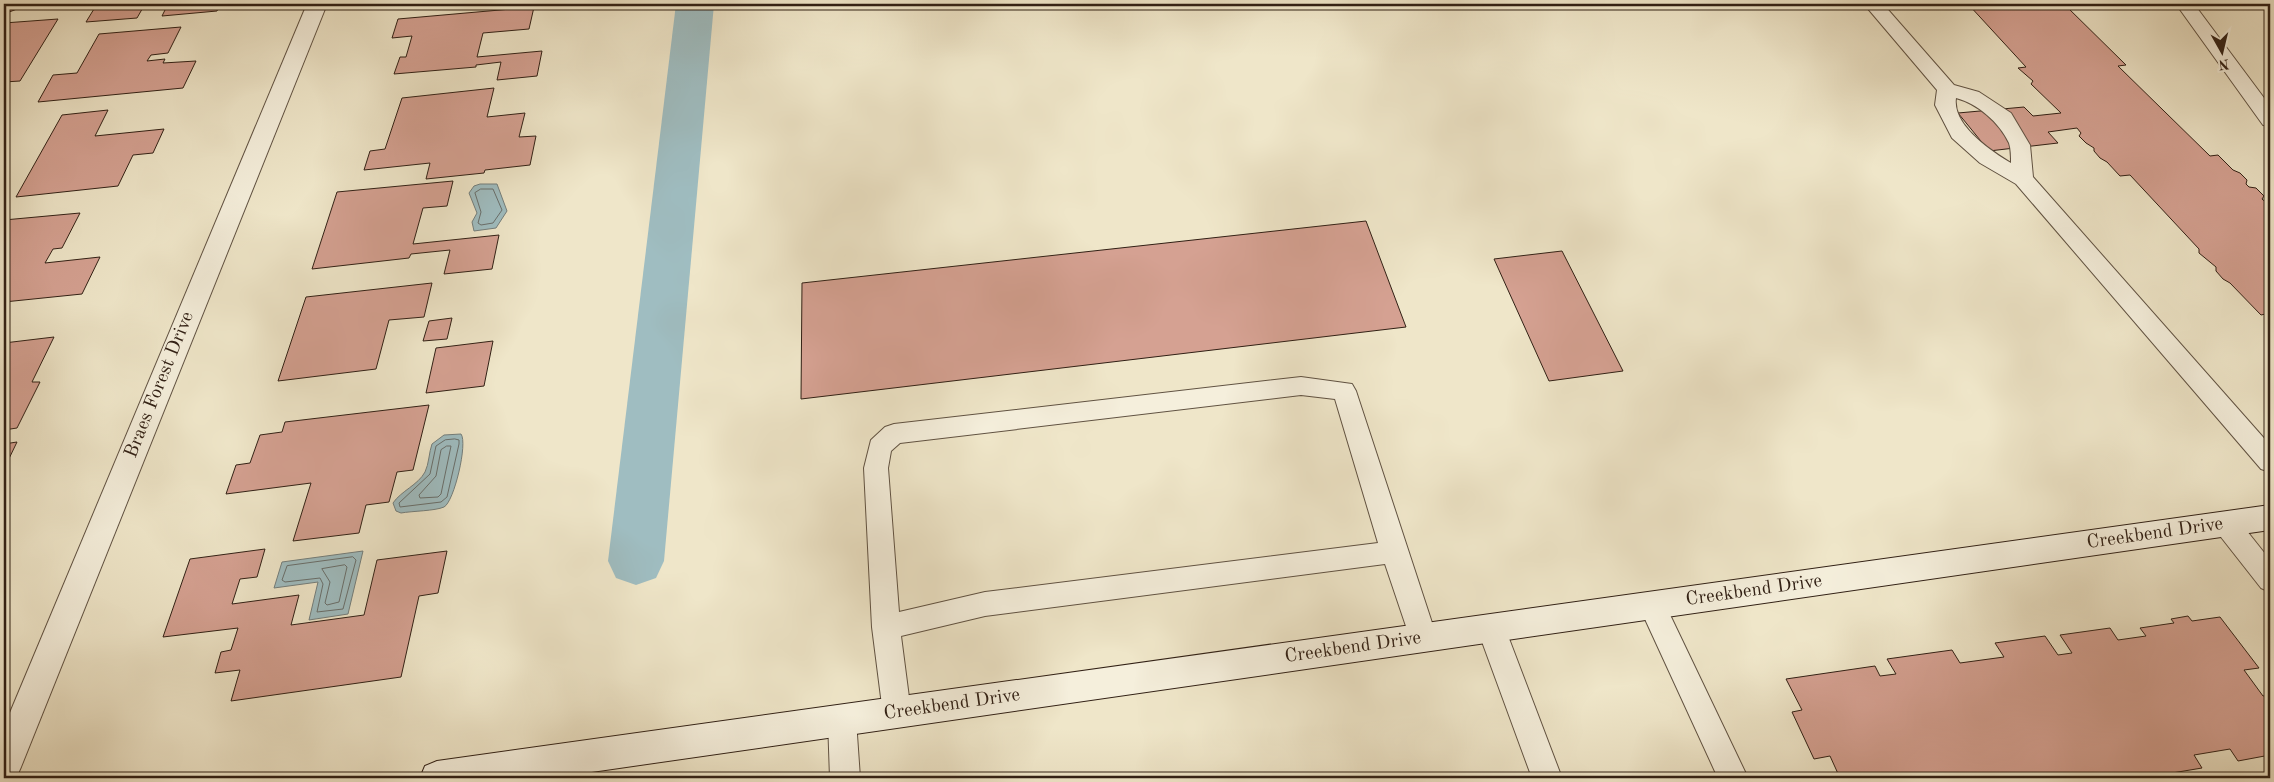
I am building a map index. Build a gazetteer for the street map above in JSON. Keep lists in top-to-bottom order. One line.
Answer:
{"streets":{"street":["Braes Forest Drive","Creekbend Drive"]},"north":"bottom"}
